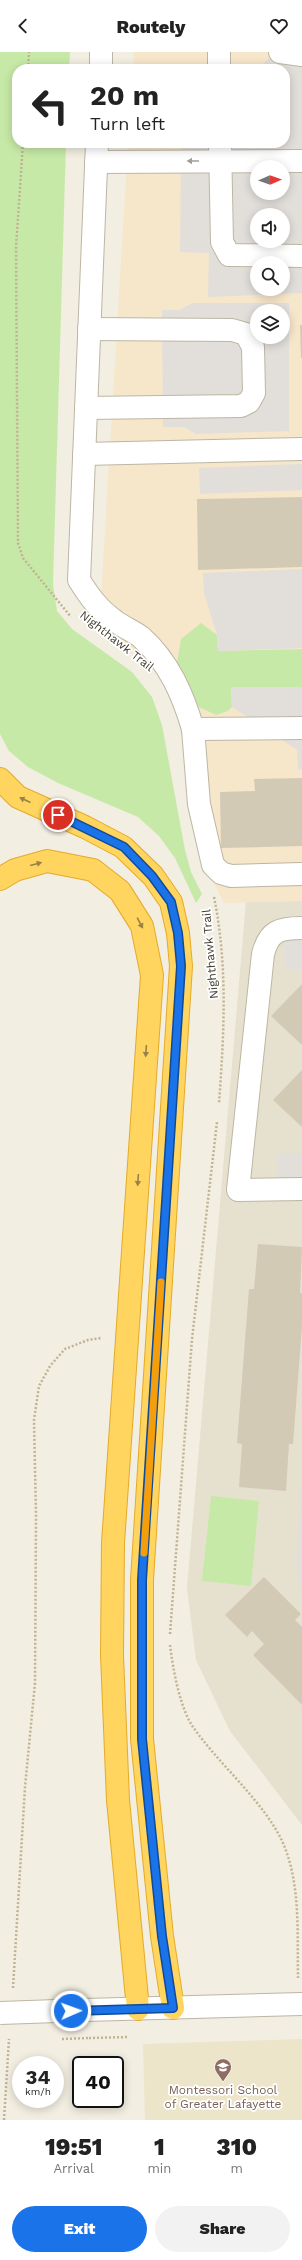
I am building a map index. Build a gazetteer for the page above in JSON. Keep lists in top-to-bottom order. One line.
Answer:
{"streets":{"path":["Nighthawk Trail"]},"places":{"school or university":["Montessori School of Greater Lafayette"]},"north":"right","page":{"header":"Routely","turn":["20 m","Turn left"],"speed":"34 km/h","limit":"40","eta":["19:51","Arrival","1","min","310","m"],"buttons":["Exit","Share"]}}
